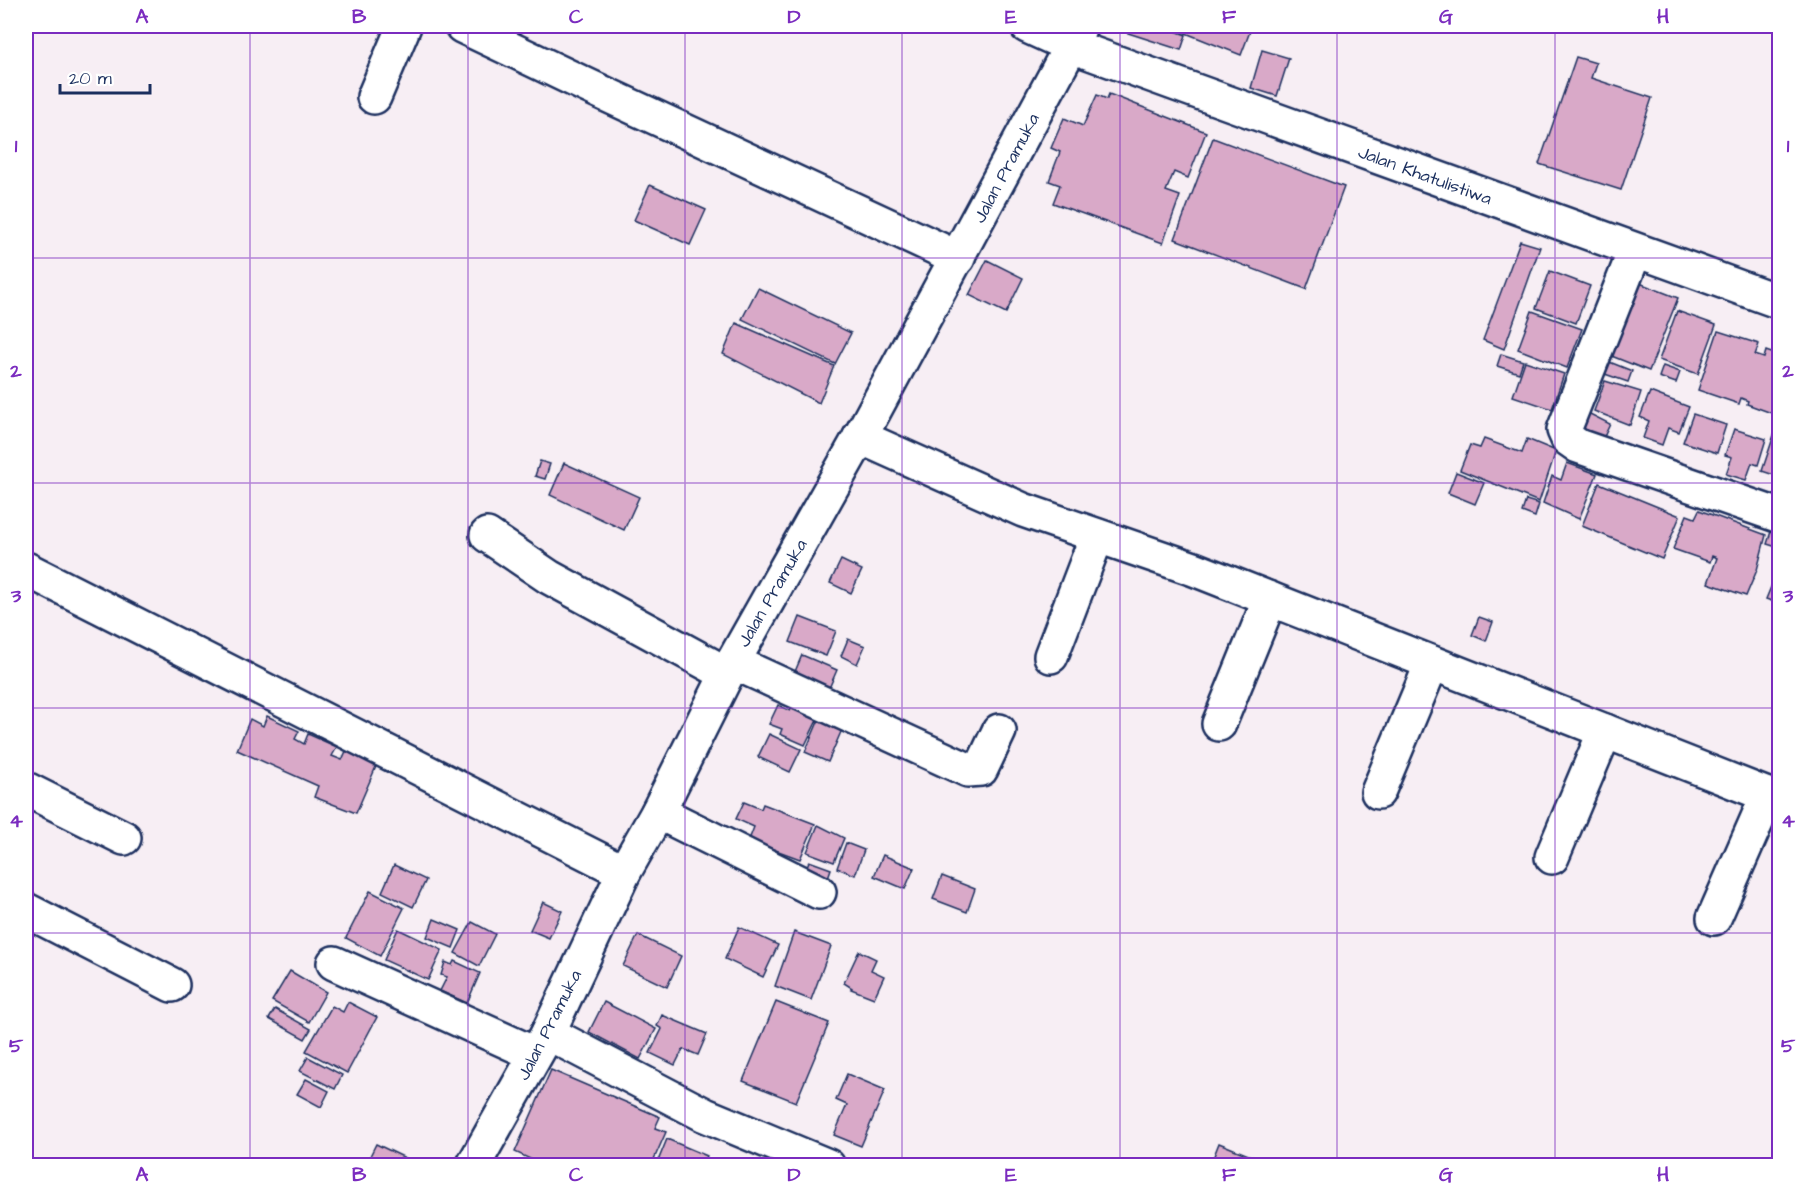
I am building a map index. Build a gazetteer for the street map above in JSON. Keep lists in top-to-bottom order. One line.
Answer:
{"streets":{"street":["Jalan Pramuka","Jalan Khatulistiwa"]},"crossings":[["Jalan Pramuka","Jalan Khatulistiwa"]],"scale_bar":"20 m","grid":{"columns":["A","B","C","D","E","F","G","H"],"rows":["1","2","3","4","5"]}}
